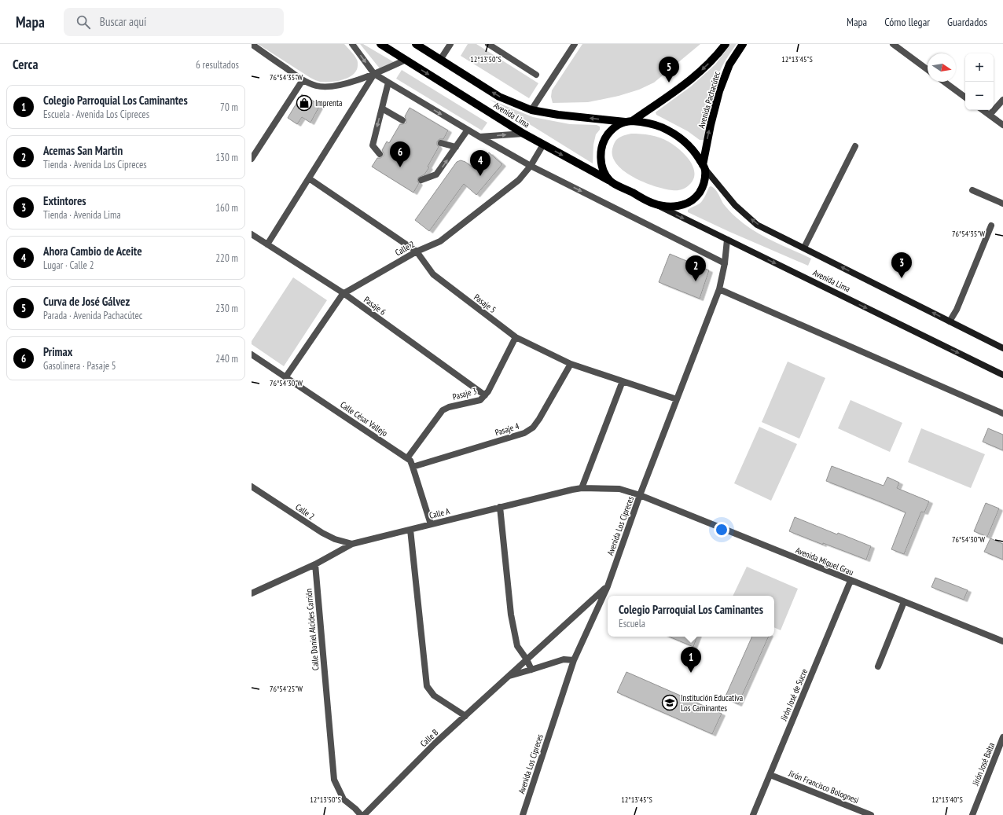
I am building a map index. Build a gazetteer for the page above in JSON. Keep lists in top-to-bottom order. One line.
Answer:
{"streets":{"main road":["Avenida Pachacútec","Avenida Lima"],"street":["Calle 2","Pasaje 5","Pasaje 6","Pasaje 3","Calle César Vallejo","Pasaje 4","Calle A","Avenida Los Cipreces","Avenida Miguel Grau","Calle Daniel Alcides Carrión","Jirón José de Sucre","Calle B","Jirón José Balta","Jirón Francisco Bolognesi"]},"crossings":[["Avenida Pachacútec","Avenida Lima"],["Avenida Lima","Calle 2"],["Avenida Lima","Avenida Los Cipreces"],["Calle 2","Pasaje 5"],["Calle 2","Pasaje 6"],["Calle 2","Calle César Vallejo"],["Calle 2","Calle A"],["Pasaje 5","Pasaje 3"],["Pasaje 5","Pasaje 4"],["Pasaje 5","Avenida Los Cipreces"],["Pasaje 6","Pasaje 3"],["Pasaje 3","Calle César Vallejo"],["Calle César Vallejo","Pasaje 4"],["Calle César Vallejo","Calle A"],["Calle A","Avenida Los Cipreces"],["Calle A","Avenida Miguel Grau"],["Calle A","Calle Daniel Alcides Carrión"],["Avenida Los Cipreces","Avenida Miguel Grau"],["Avenida Los Cipreces","Calle B"],["Avenida Miguel Grau","Jirón José de Sucre"],["Jirón José de Sucre","Jirón Francisco Bolognesi"]],"places":{"shop":["Imprenta"],"school or university":["Institución Educativa Los Caminantes"]},"north":"right","page":{"header":"Mapa","search":"Buscar aquí","nav":["Mapa","Cómo llegar","Guardados"],"heading":["Cerca","6 resultados"],"map_buttons":["+","−"],"pins":["5","6","4","3","2","1"],"list":[{"mark":"1","name":"Colegio Parroquial Los Caminantes","note":"Escuela · Avenida Los Cipreces","value":"70 m"},{"mark":"2","name":"Acemas San Martin","note":"Tienda · Avenida Los Cipreces","value":"130 m"},{"mark":"3","name":"Extintores","note":"Tienda · Avenida Lima","value":"160 m"},{"mark":"4","name":"Ahora Cambio de Aceite","note":"Lugar · Calle 2","value":"220 m"},{"mark":"5","name":"Curva de José Gálvez","note":"Parada · Avenida Pachacútec","value":"230 m"},{"mark":"6","name":"Primax","note":"Gasolinera · Pasaje 5","value":"240 m"}],"popup":["Colegio Parroquial Los Caminantes","Escuela"]},"coordinates":["12°13'50\"S","12°13'45\"S","76°54'35\"W","76°54'30\"W","76°54'25\"W","12°13'40\"S"]}
